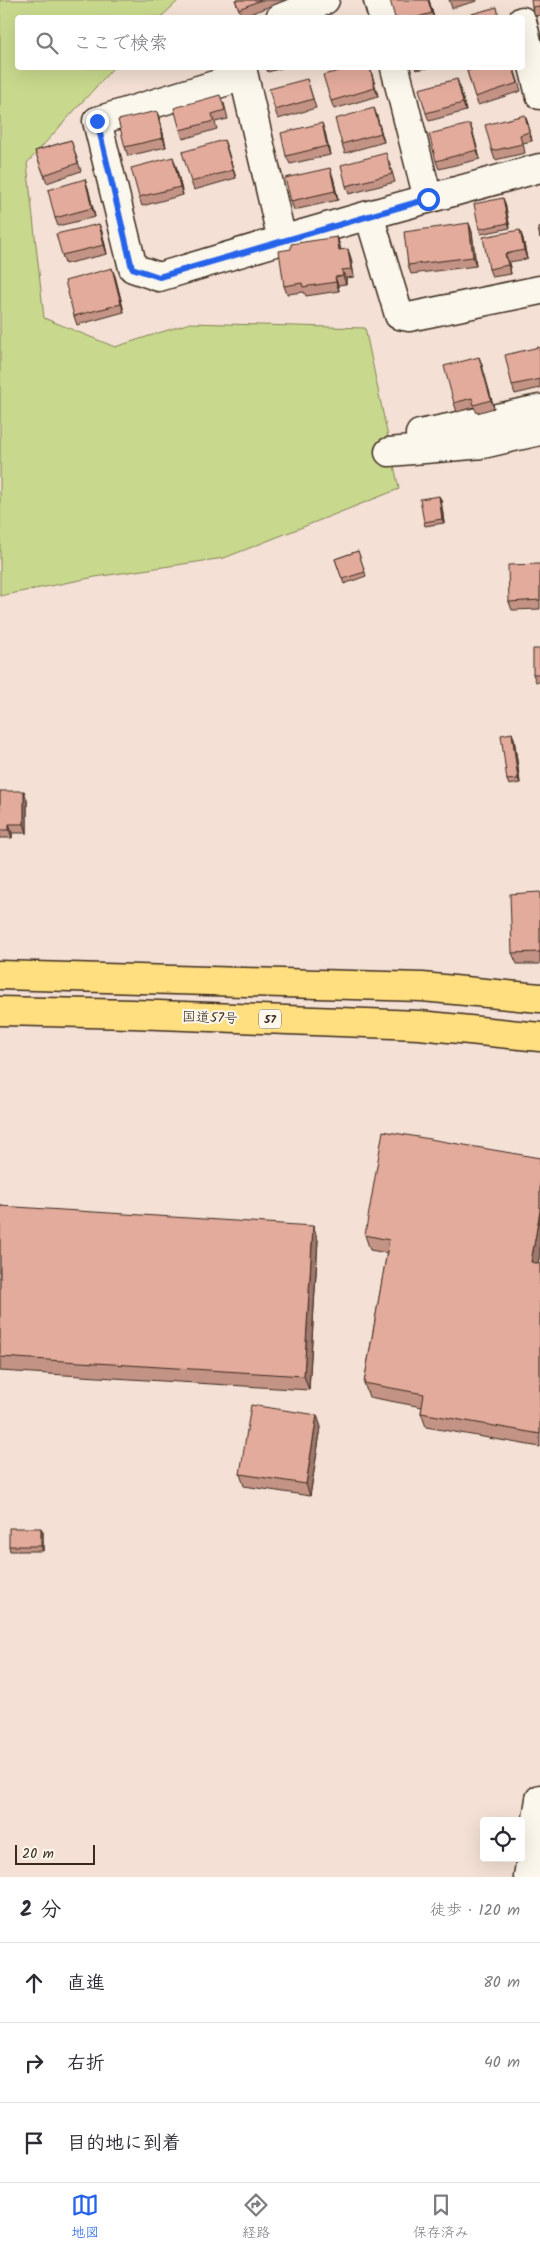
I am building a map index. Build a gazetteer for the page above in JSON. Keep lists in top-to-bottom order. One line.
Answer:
{"streets":{"highway":["国道57号","57"]},"scale_bar":"20 m","page":{"search":"ここで検索","scale":"20 m","heading":["2 分","徒歩 · 120 m"],"list":[["直進","80 m"],["右折","40 m"],"目的地に到着"],"nav":["地図","経路","保存済み"]}}
